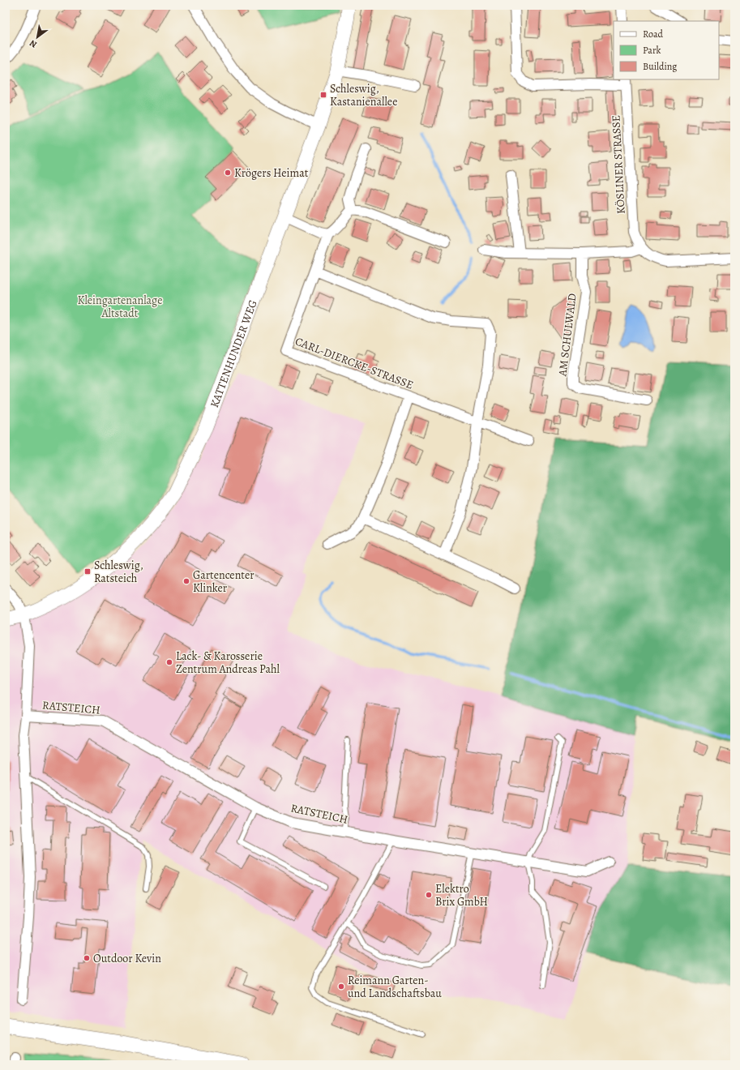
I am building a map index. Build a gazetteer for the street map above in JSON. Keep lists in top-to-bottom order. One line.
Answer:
{"streets":{"street":["KÖSLINER STRASSE","AM SCHULWALD","KATTENHUNDER WEG","CARL-DIERCKE-STRASSE","RATSTEICH"]},"crossings":[["KATTENHUNDER WEG","RATSTEICH"]],"parks":["Kleingartenanlage Altstadt"],"places":{"transit":["Schleswig, Kastanienallee","Schleswig, Ratsteich"],"other":["Krögers Heimat","Gartencenter Klinker","Lack- & Karosserie Zentrum Andreas Pahl","Elektro Brix GmbH","Outdoor Kevin","Reimann Garten- und Landschaftsbau"]},"legend":["Road","Park","Building"],"north":"bottom left"}
